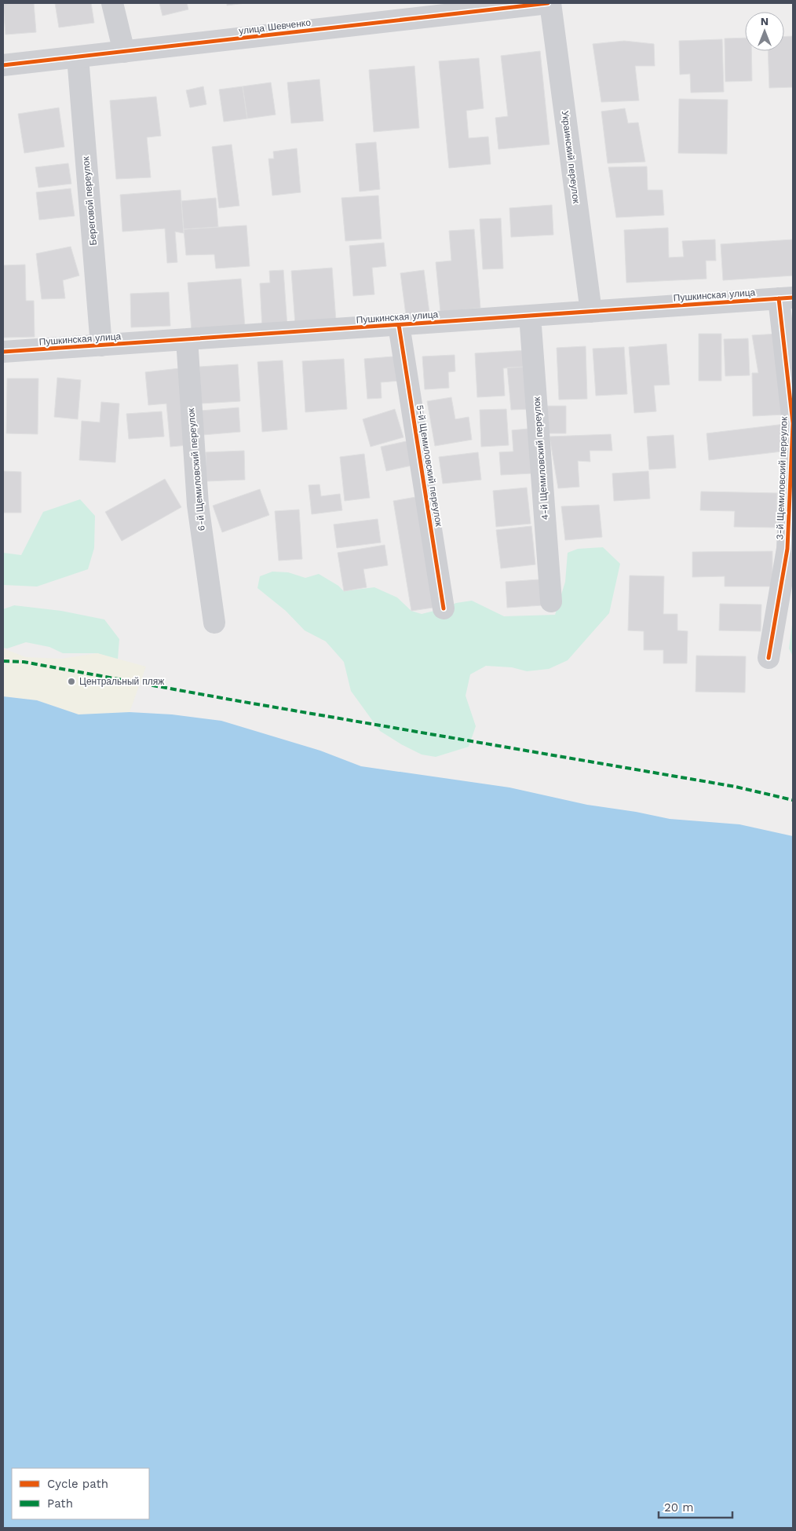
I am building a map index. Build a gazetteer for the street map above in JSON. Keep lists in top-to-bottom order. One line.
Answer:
{"streets":{"street":["улица Шевченко","Украинский переулок","Береговой переулок","Пушкинская улица","4-й Щемиловский переулок","5-й Щемиловский переулок","6-й Щемиловский переулок","3-й Щемиловский переулок"]},"crossings":[["улица Шевченко","Украинский переулок"],["улица Шевченко","Береговой переулок"],["Украинский переулок","Пушкинская улица"],["Береговой переулок","Пушкинская улица"],["Пушкинская улица","4-й Щемиловский переулок"],["Пушкинская улица","5-й Щемиловский переулок"],["Пушкинская улица","6-й Щемиловский переулок"],["Пушкинская улица","3-й Щемиловский переулок"]],"places":["Центральный пляж"],"legend":["Cycle path","Path"],"scale_bar":"20 m","north":"top"}
